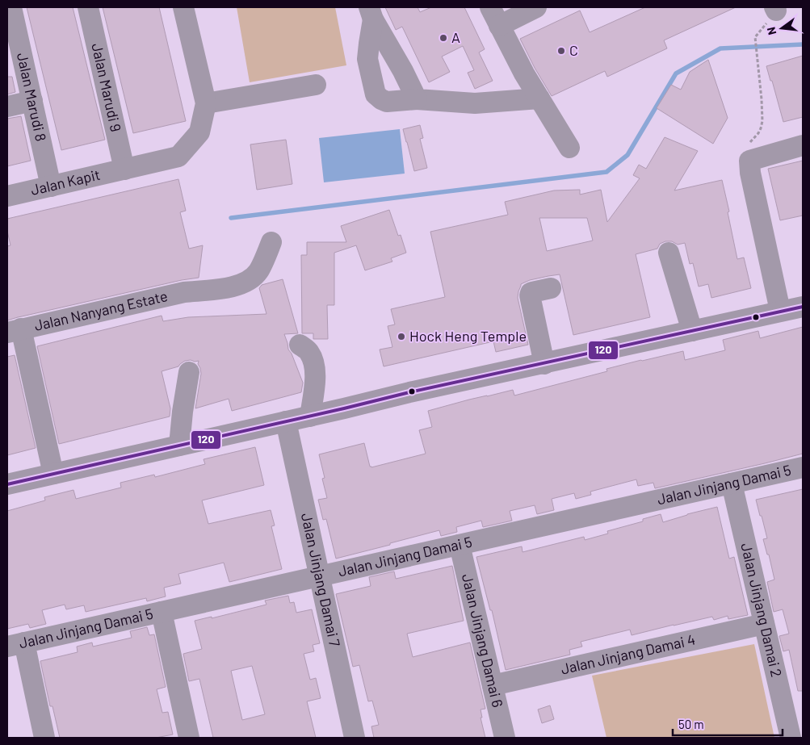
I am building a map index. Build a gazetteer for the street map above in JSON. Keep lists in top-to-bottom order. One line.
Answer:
{"streets":{"street":["Jalan Marudi 9","Jalan Marudi 8","Jalan Kapit","Jalan Nanyang Estate","Jalan Jinjang Damai 5","Jalan Jinjang Damai 7","Jalan Jinjang Damai 2","Jalan Jinjang Damai 6","Jalan Jinjang Damai 4"]},"crossings":[["Jalan Marudi 9","Jalan Kapit"],["Jalan Marudi 8","Jalan Kapit"],["Jalan Jinjang Damai 5","Jalan Jinjang Damai 7"],["Jalan Jinjang Damai 5","Jalan Jinjang Damai 2"],["Jalan Jinjang Damai 5","Jalan Jinjang Damai 6"],["Jalan Jinjang Damai 2","Jalan Jinjang Damai 4"],["Jalan Jinjang Damai 6","Jalan Jinjang Damai 4"]],"places":["A","C","Hock Heng Temple"],"lines":["transit line 120"],"scale_bar":"50 m","north":"left"}
